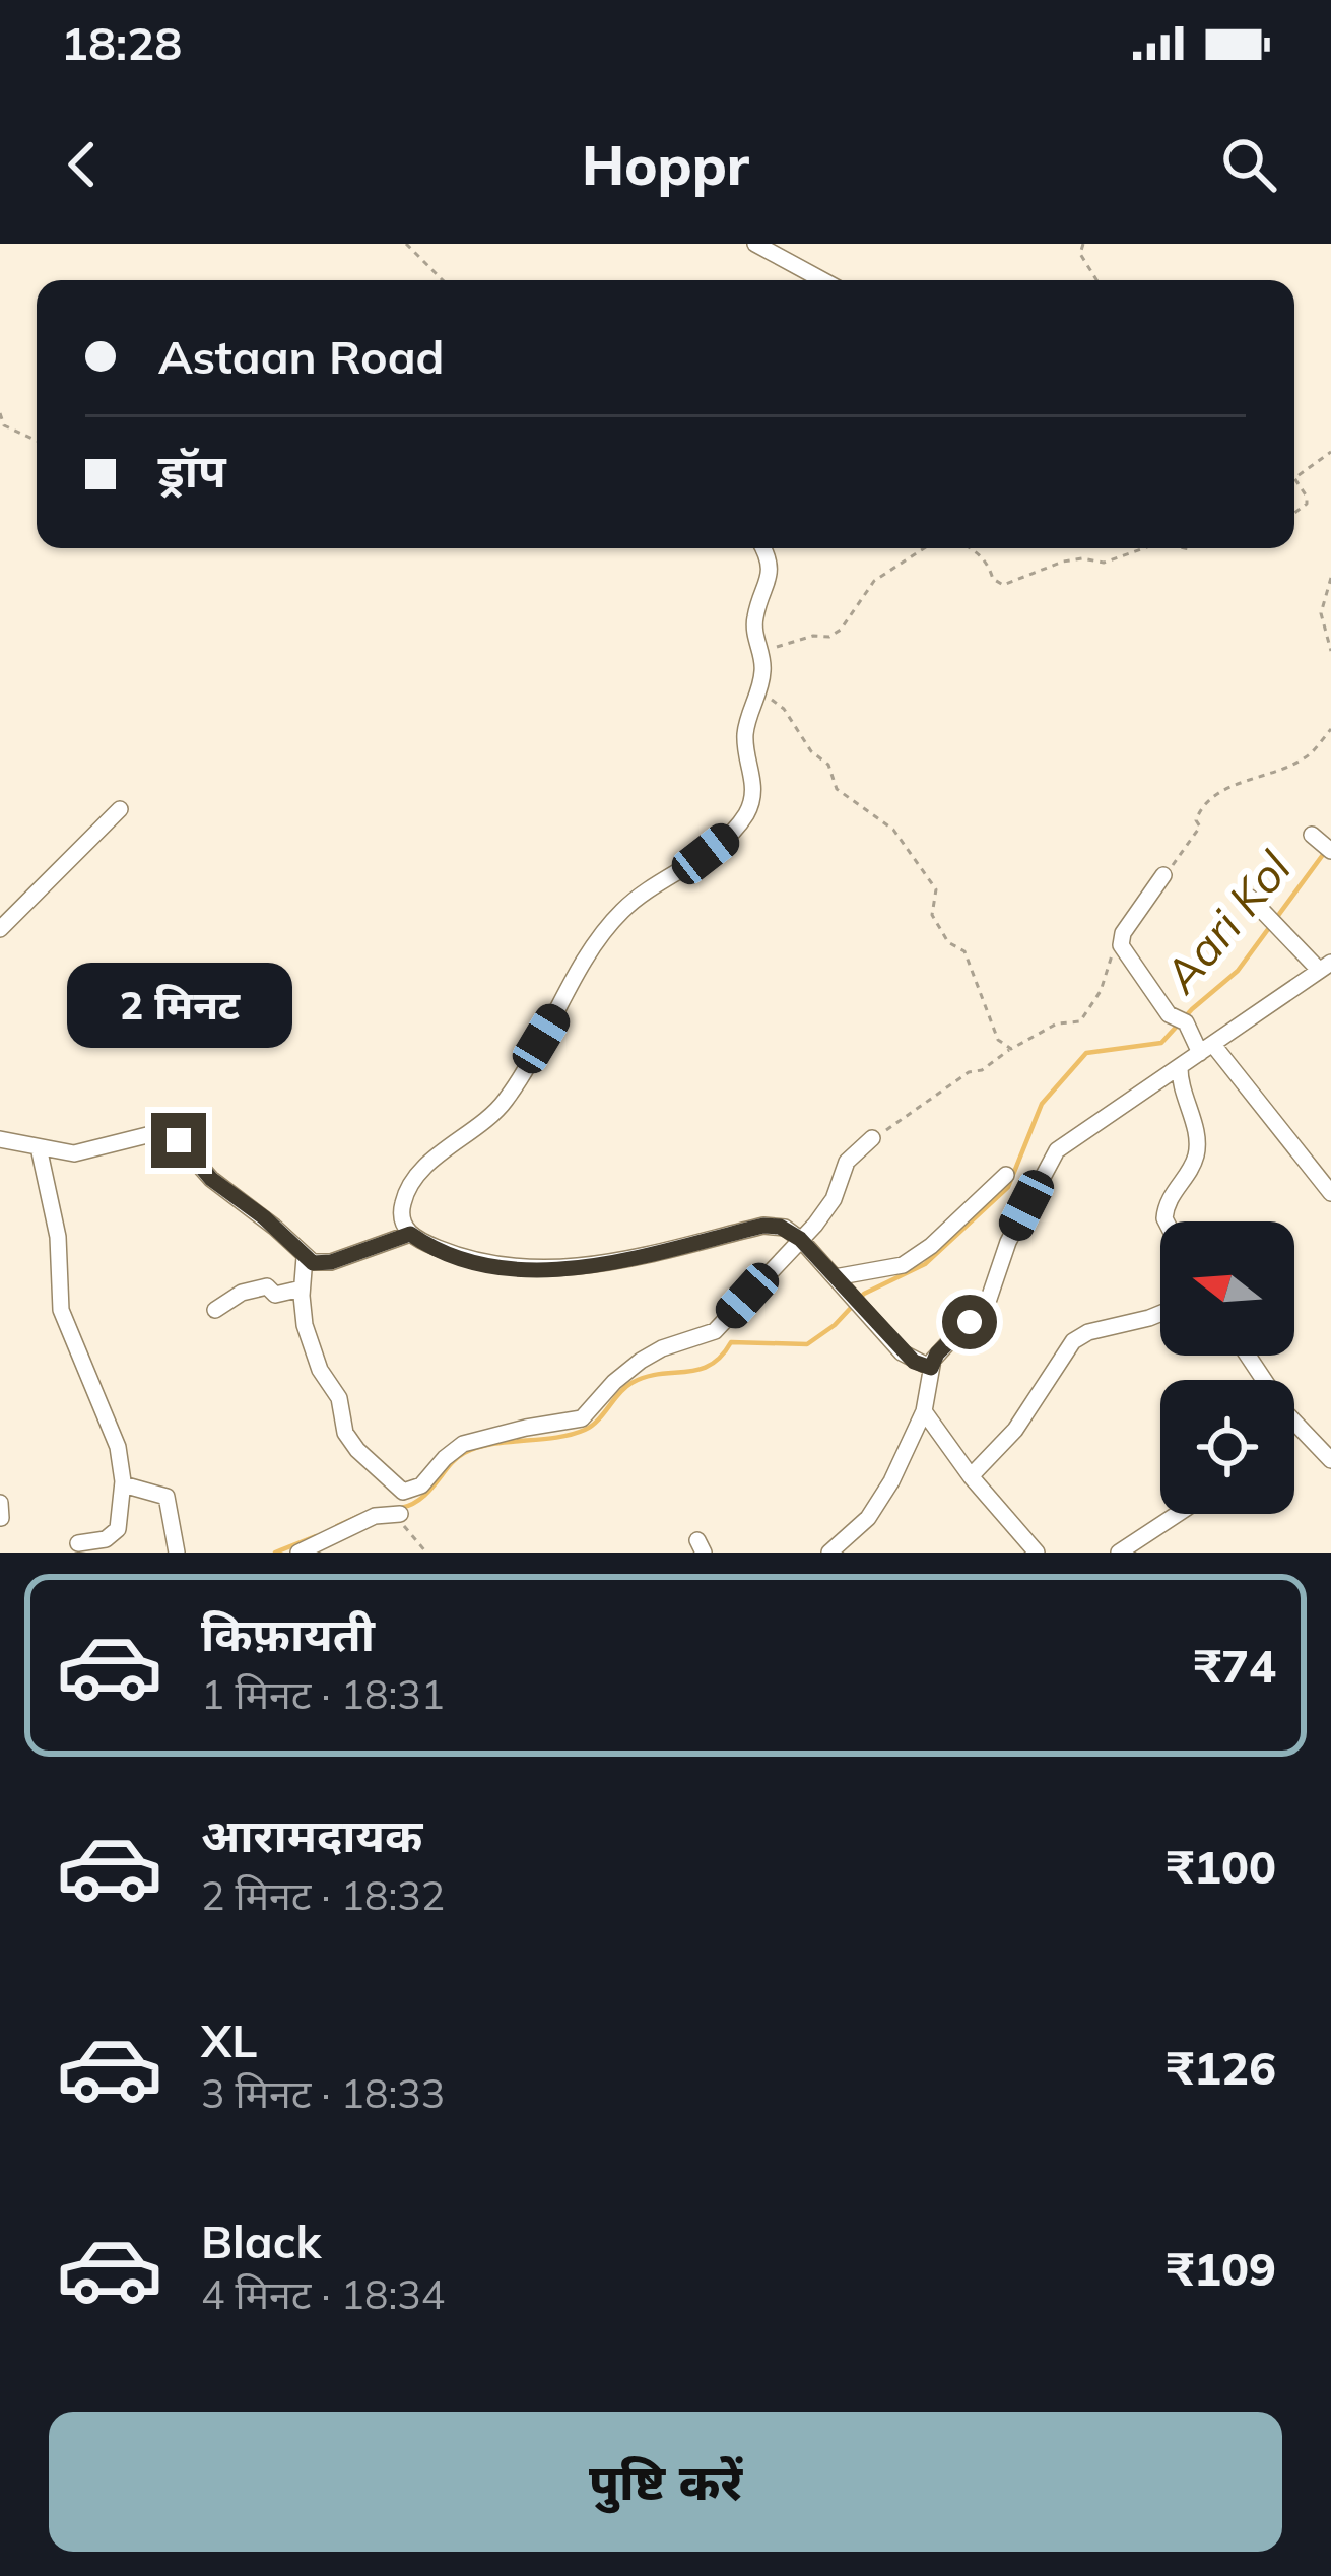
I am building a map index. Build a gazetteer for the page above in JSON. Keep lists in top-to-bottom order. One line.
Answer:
{"water":["Aari Kol"],"north":"left","page":{"status":"18:28","header":"Hoppr","banner":["Astaan Road","ड्रॉप"],"bubble":"2 मिनट","list":[{"name":"किफ़ायती","note":"1 मिनट · 18:31","value":"₹74"},{"name":"आरामदायक","note":"2 मिनट · 18:32","value":"₹100"},{"name":"XL","note":"3 मिनट · 18:33","value":"₹126"},{"name":"Black","note":"4 मिनट · 18:34","value":"₹109"}],"buttons":"पुष्टि करें"}}
